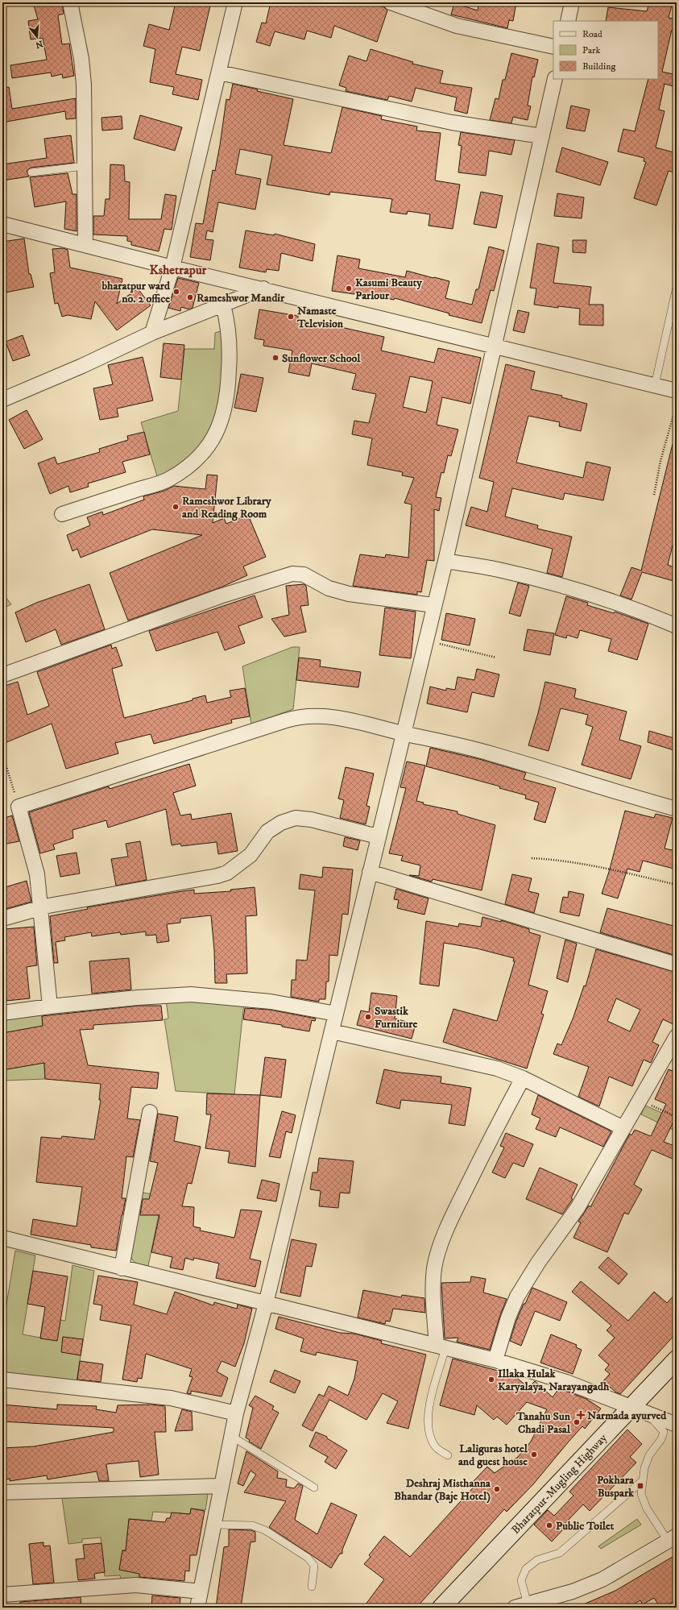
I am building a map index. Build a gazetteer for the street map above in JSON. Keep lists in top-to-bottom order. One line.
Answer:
{"streets":{"main road":["Bharatpur-Mugling Highway"]},"districts":["Kshetrapur"],"places":{"other":["Kasumi Beauty Parlour","bharatpur ward no. 2 office","Rameshwor Mandir","Namaste Television","Sunflower School","Rameshwor Library and Reading Room","Swastik Furniture","Illaka Hulak Karyalaya, Narayangadh","Tanahu Sun Chadi Pasal","Laliguras hotel and guest house","Deshraj Misthanna Bhandar (Baje Hotel)","Public Toilet"],"health":["Narmada ayurved"],"transit":["Pokhara Buspark"]},"legend":["Road","Park","Building"],"north":"bottom"}
